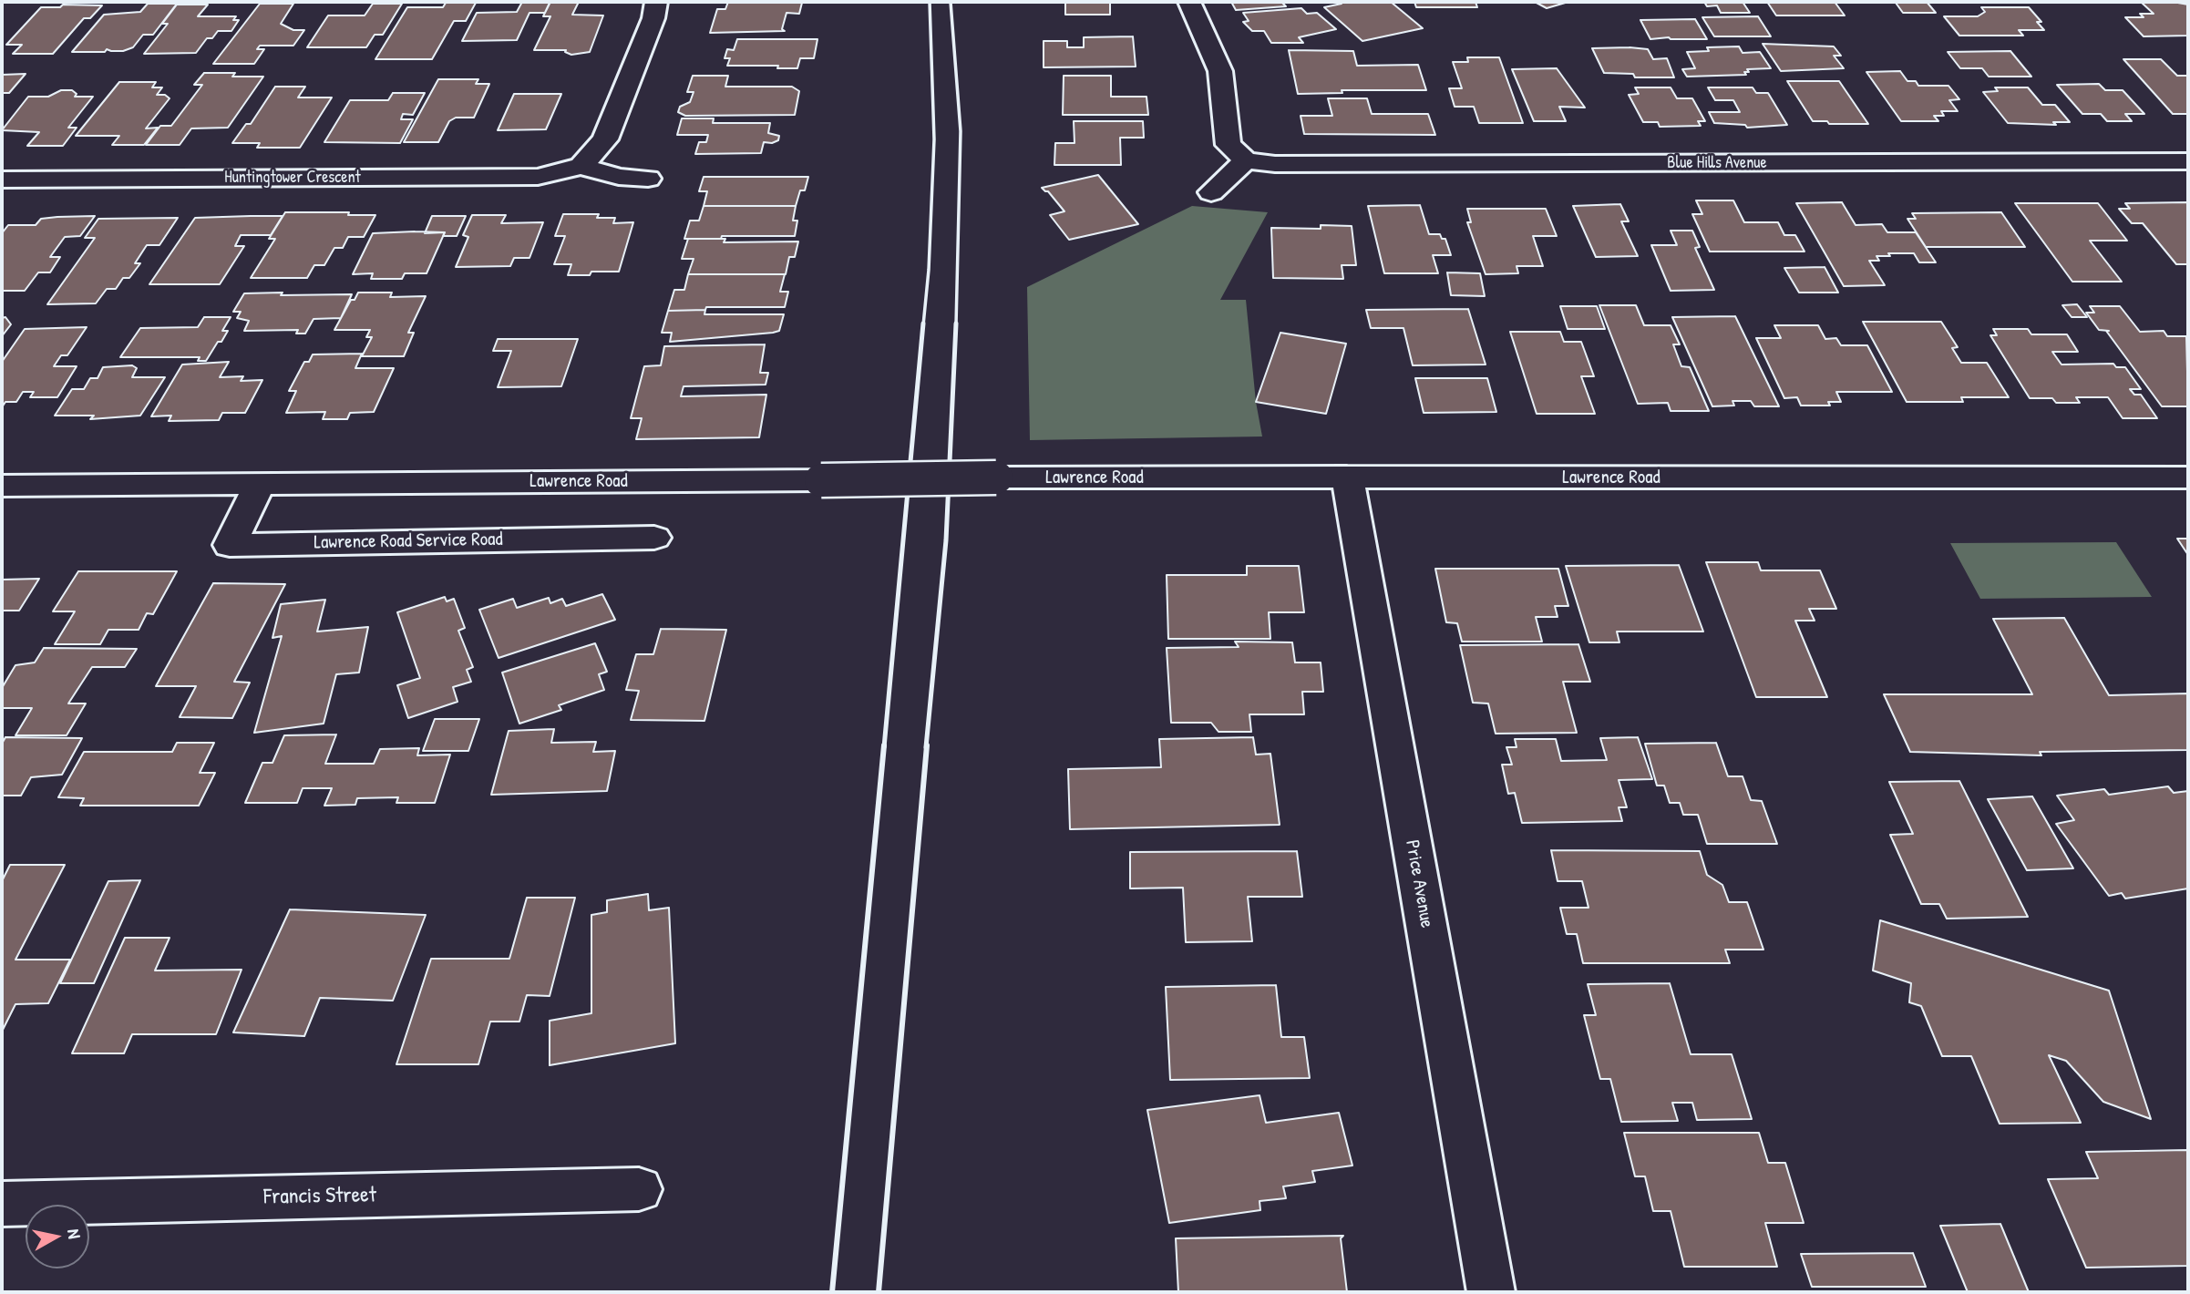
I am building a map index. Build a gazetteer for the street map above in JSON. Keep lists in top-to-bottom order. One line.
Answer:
{"streets":{"street":["Blue Hills Avenue","Huntingtower Crescent","Lawrence Road","Lawrence Road Service Road","Price Avenue","Francis Street"]},"crossings":[["Lawrence Road","Lawrence Road Service Road"],["Lawrence Road","Price Avenue"]],"north":"right"}
